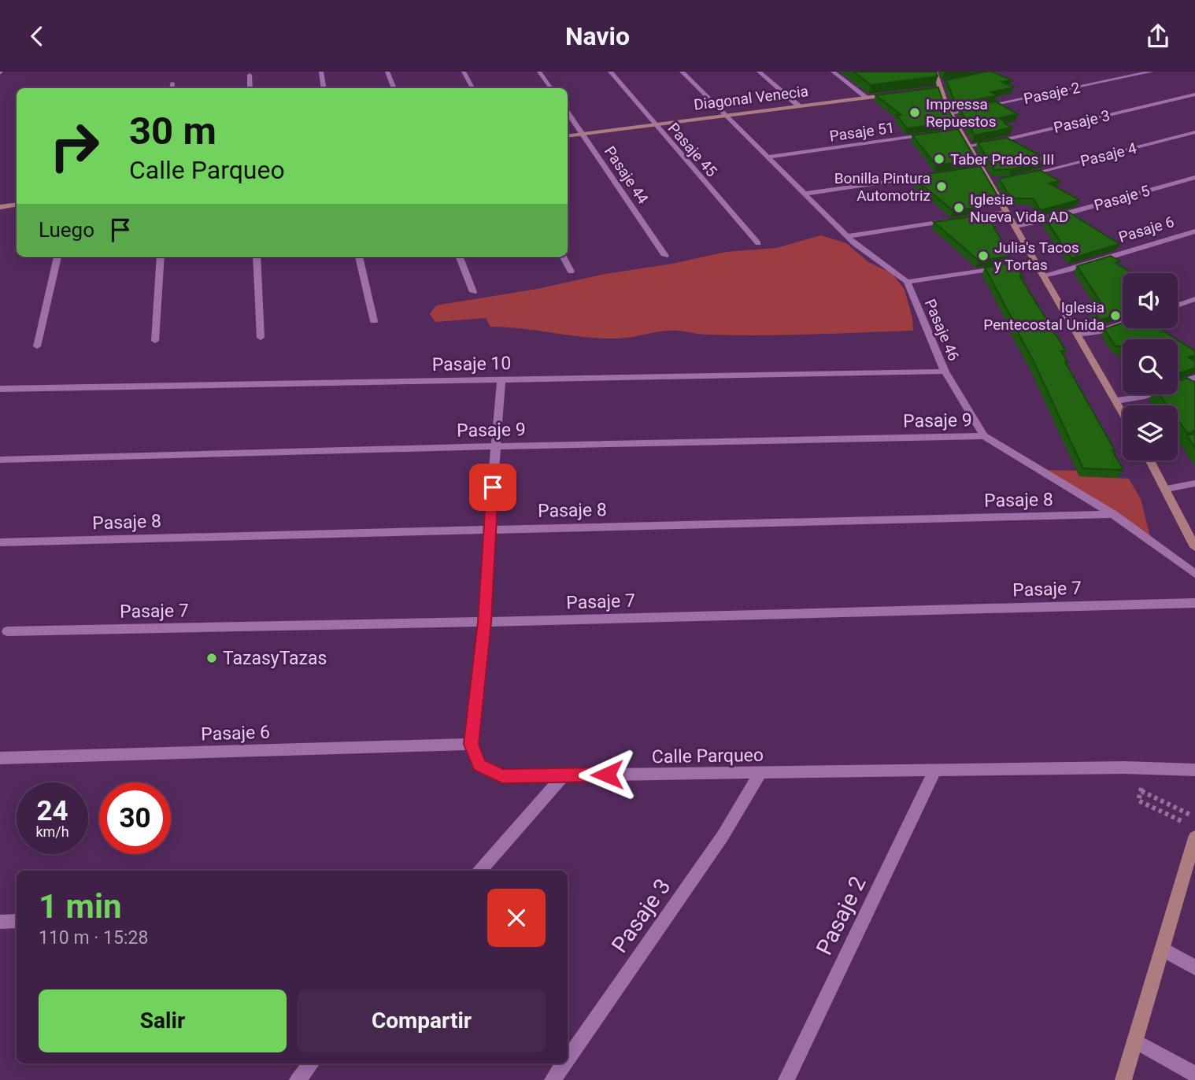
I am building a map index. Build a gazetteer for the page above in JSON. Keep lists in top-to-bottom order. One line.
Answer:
{"streets":{"main road":["Diagonal Venecia"],"street":["Pasaje 2","Pasaje 3","Pasaje 51","Pasaje 45","Pasaje 4","Pasaje 44","Pasaje 5","Pasaje 6","Pasaje 46","Pasaje 10","Pasaje 9","Pasaje 8","Pasaje 7","Calle Parqueo"]},"crossings":[["Pasaje 2","Calle Parqueo"],["Diagonal Venecia","Pasaje 45"],["Diagonal Venecia","Pasaje 44"],["Diagonal Venecia","Pasaje 46"],["Pasaje 3","Calle Parqueo"],["Pasaje 51","Pasaje 46"],["Pasaje 6","Calle Parqueo"],["Pasaje 46","Pasaje 10"],["Pasaje 46","Pasaje 9"],["Pasaje 46","Pasaje 8"]],"places":["Impressa Repuestos","Taber Prados III","Bonilla Pintura Automotriz","Iglesia Nueva Vida AD","Julia's Tacos y Tortas","Iglesia Pentecostal Unida","TazasyTazas"],"page":{"header":"Navio","turn":["30 m","Calle Parqueo"],"then":"Luego","speed":"24 km/h","limit":"30","heading":["1 min","110 m · 15:28"],"buttons":["Salir","Compartir"]}}
